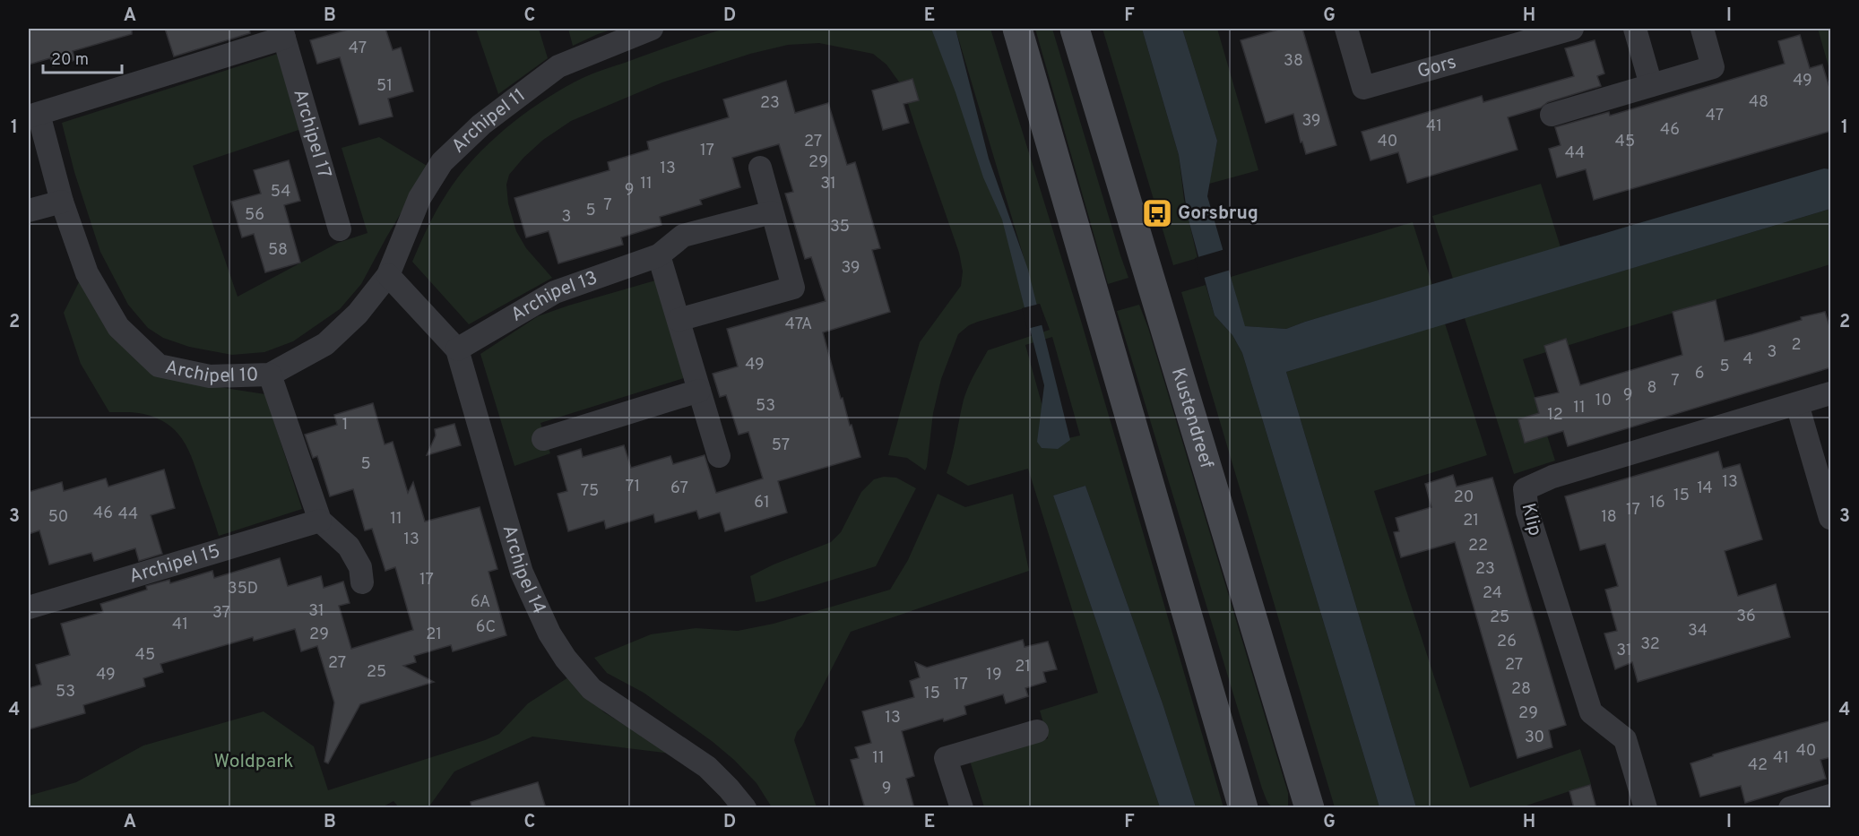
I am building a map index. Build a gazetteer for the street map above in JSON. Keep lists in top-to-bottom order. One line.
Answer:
{"streets":{"main road":["Kustendreef"],"street":["Gors","Archipel 11","Archipel 17","Archipel 13","Archipel 10","Klip","Archipel 15","Archipel 14"]},"crossings":[["Archipel 11","Archipel 10"],["Archipel 11","Archipel 14"],["Archipel 17","Archipel 10"],["Archipel 13","Archipel 14"],["Archipel 10","Archipel 14"]],"parks":["Woldpark"],"places":{"bus stop":["Gorsbrug"]},"house_numbers":["47","38","49","51","48","23","47","39","41","46","27","40","45","17","44","29","13","11","31","9","54","7","5","56","3","35","58","39","47A","2","3","4","49","5","6","7","8","9","10","53","11","12","1","57","5","13","71","67","14","75","15","20","61","16","17","46","44","50","18","11","21","13","22","23","17","35D","24","6A","31","37","36","25","41","6C","34","29","21","26","32","31","45","27","27","21","25","49","19","17","28","53","15","29","13","30","40","11","41","42","9"],"scale_bar":"20 m","grid":{"columns":["A","B","C","D","E","F","G","H","I"],"rows":["1","2","3","4"]}}
